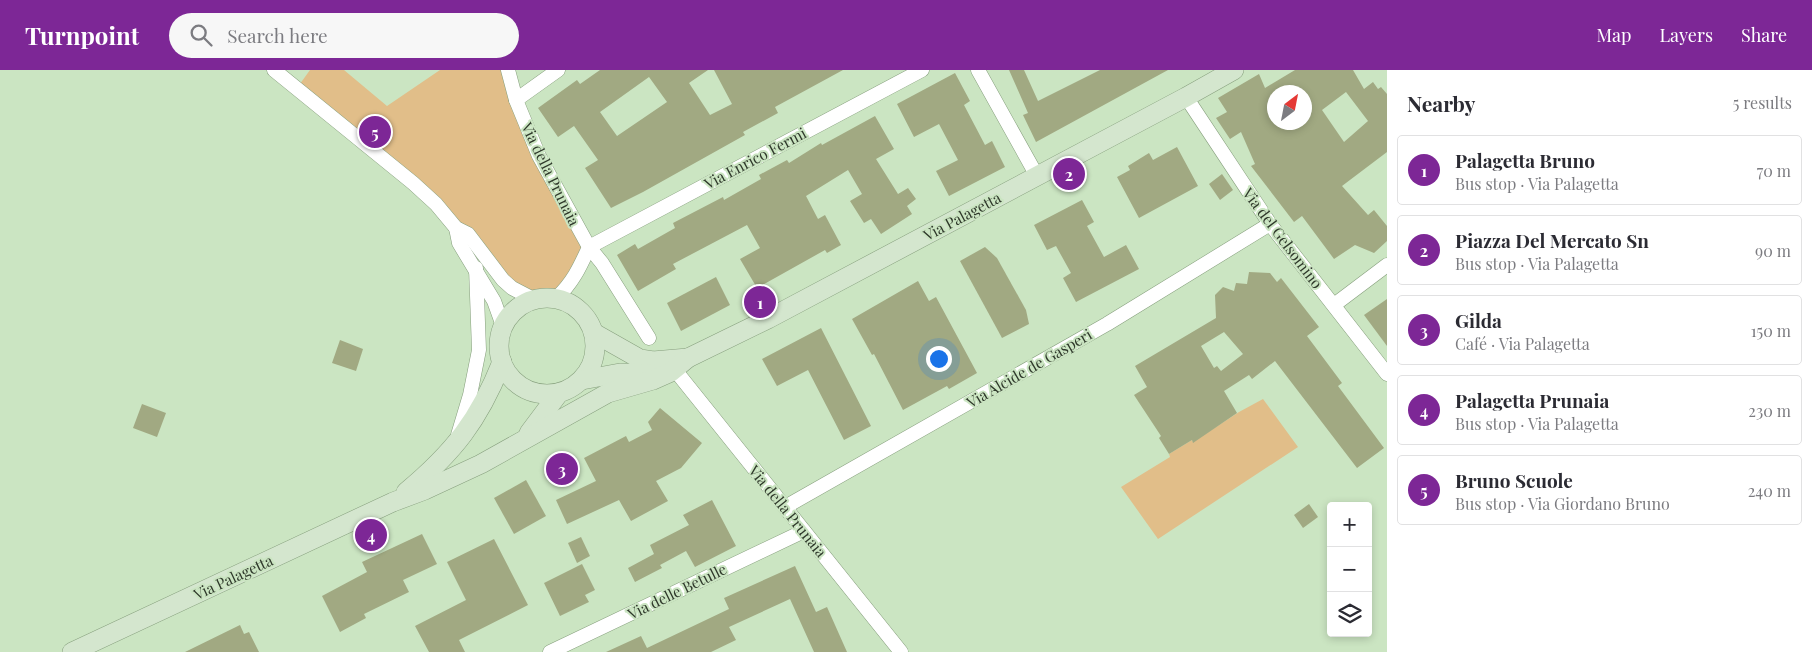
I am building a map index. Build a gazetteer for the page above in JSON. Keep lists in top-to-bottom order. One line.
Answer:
{"streets":{"street":["Via Enrico Fermi","Via della Prunaia","Via Palagetta","Via del Gelsomino","Via Alcide de Gasperi","Via delle Betulle"]},"crossings":[["Via Enrico Fermi","Via della Prunaia"],["Via della Prunaia","Via Palagetta"],["Via della Prunaia","Via Alcide de Gasperi"],["Via della Prunaia","Via delle Betulle"],["Via Palagetta","Via del Gelsomino"],["Via del Gelsomino","Via Alcide de Gasperi"]],"north":"top right","page":{"header":"Turnpoint","search":"Search here","nav":["Map","Layers","Share"],"heading":["Nearby","5 results"],"pins":["5","2","1","3","4"],"list":[{"mark":"1","name":"Palagetta Bruno","note":"Bus stop · Via Palagetta","value":"70 m"},{"mark":"2","name":"Piazza Del Mercato Sn","note":"Bus stop · Via Palagetta","value":"90 m"},{"mark":"3","name":"Gilda","note":"Café · Via Palagetta","value":"150 m"},{"mark":"4","name":"Palagetta Prunaia","note":"Bus stop · Via Palagetta","value":"230 m"},{"mark":"5","name":"Bruno Scuole","note":"Bus stop · Via Giordano Bruno","value":"240 m"}],"map_buttons":["+","−"]}}
